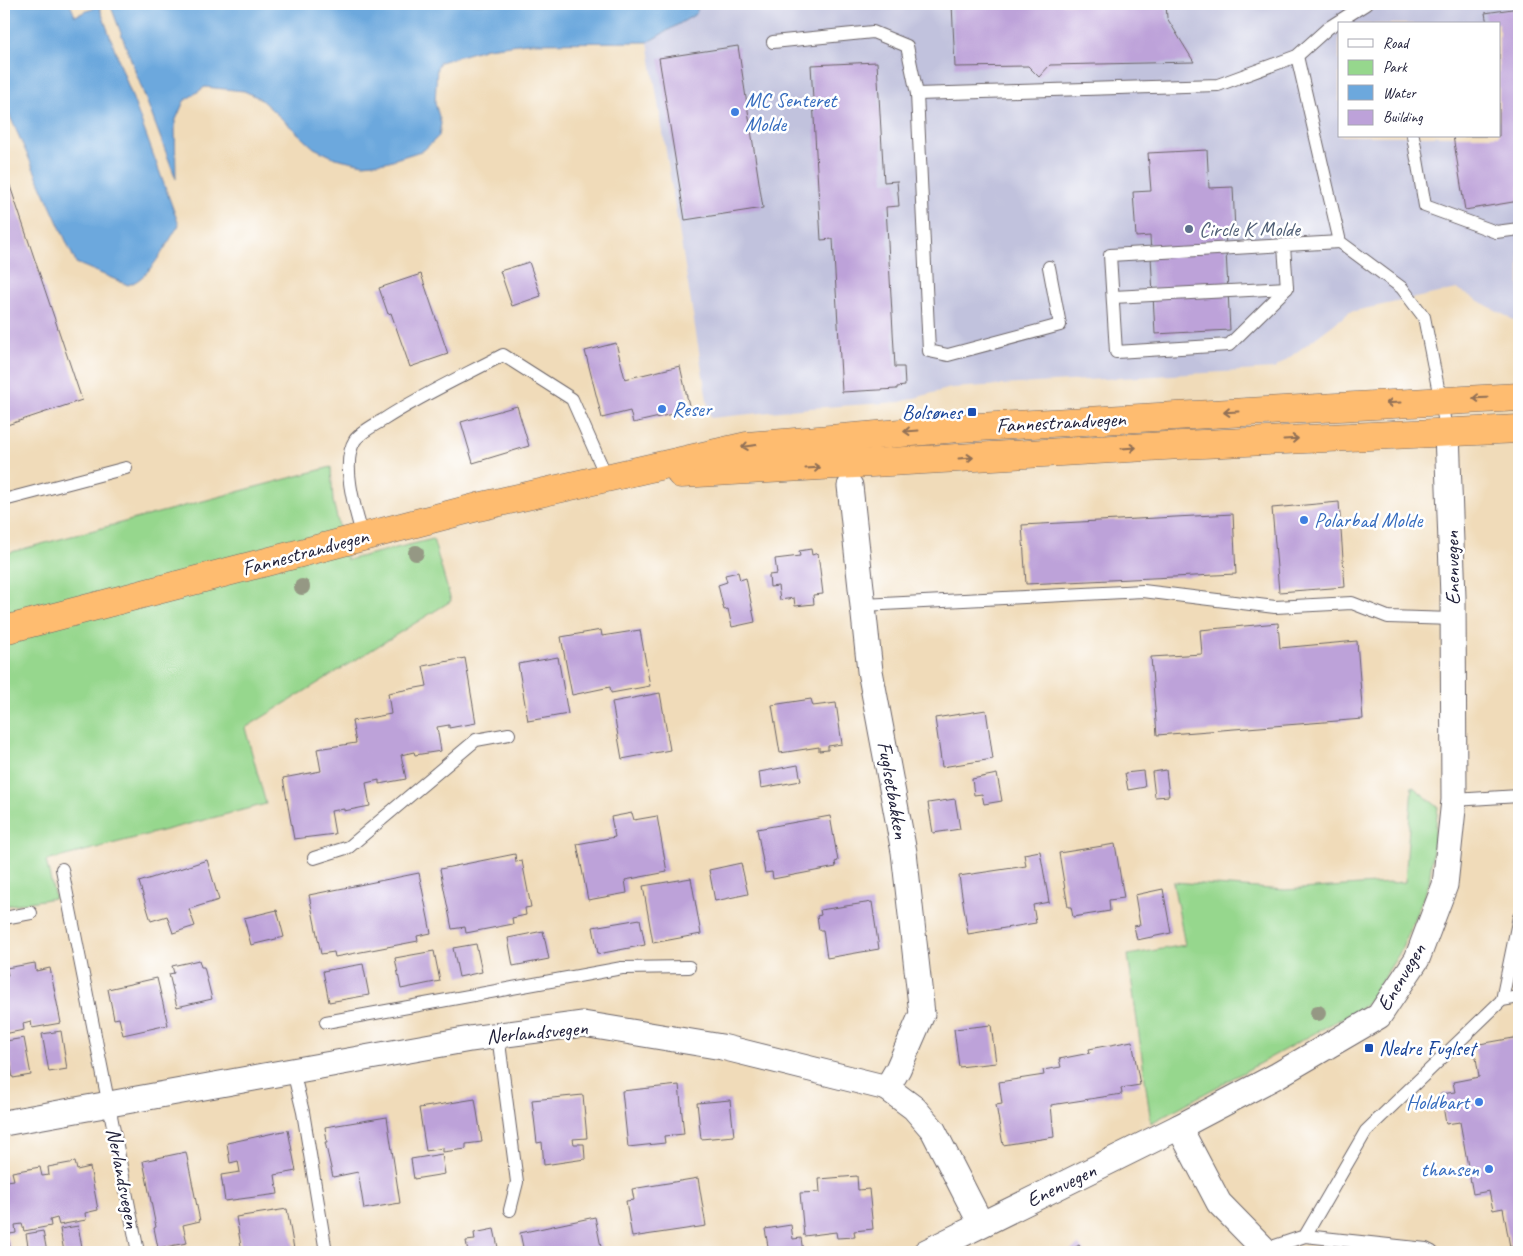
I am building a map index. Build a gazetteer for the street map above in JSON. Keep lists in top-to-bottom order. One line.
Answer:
{"streets":{"highway":["Fannestrandvegen"],"street":["Enenvegen","Fuglsetbakken","Nerlandsvegen"]},"crossings":[["Fannestrandvegen","Enenvegen"],["Enenvegen","Nerlandsvegen"],["Fuglsetbakken","Nerlandsvegen"]],"places":{"other":["MC Senteret Molde","Circle K Molde","Reser","Polarbad Molde","Holdbart","thansen"],"transit":["Bolsønes","Nedre Fuglset"]},"legend":["Road","Park","Water","Building"]}
